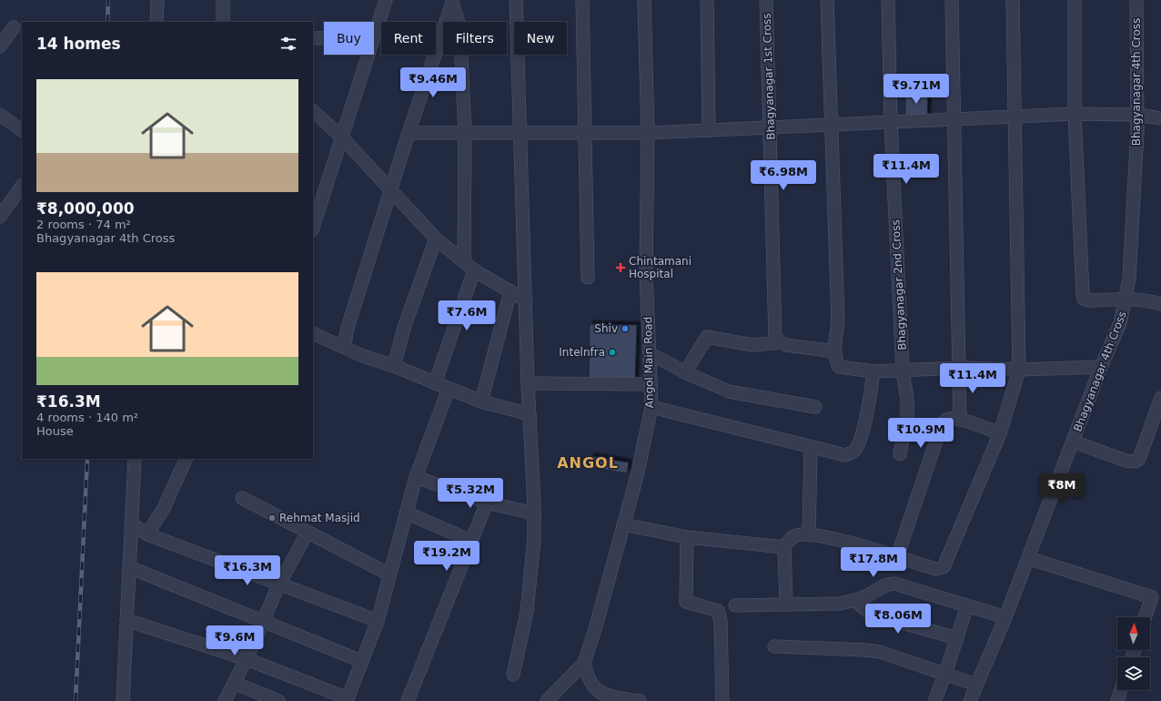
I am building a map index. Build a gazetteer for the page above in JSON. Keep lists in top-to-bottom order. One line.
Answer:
{"streets":{"street":["Bhagyanagar 1st Cross","Bhagyanagar 4th Cross","Bhagyanagar 2nd Cross","Angol Main Road"]},"districts":["ANGOL"],"places":{"health":["Chintamani Hospital"],"other":["Shiv","Intelnfra","Rehmat Masjid"]},"north":"top","page":{"chip":["Buy","Rent","Filters","New"],"heading":"14 homes","list":[{"name":"₹8,000,000","note":"2 rooms · 74 m² · Bhagyanagar 4th Cross"},{"name":"₹16.3M","note":"4 rooms · 140 m² · House"}],"price":["₹9.46M","₹9.71M","₹11.4M","₹6.98M","₹7.6M","₹11.4M","₹10.9M","₹8M","₹5.32M","₹19.2M","₹17.8M","₹16.3M","₹8.06M","₹9.6M"]}}
